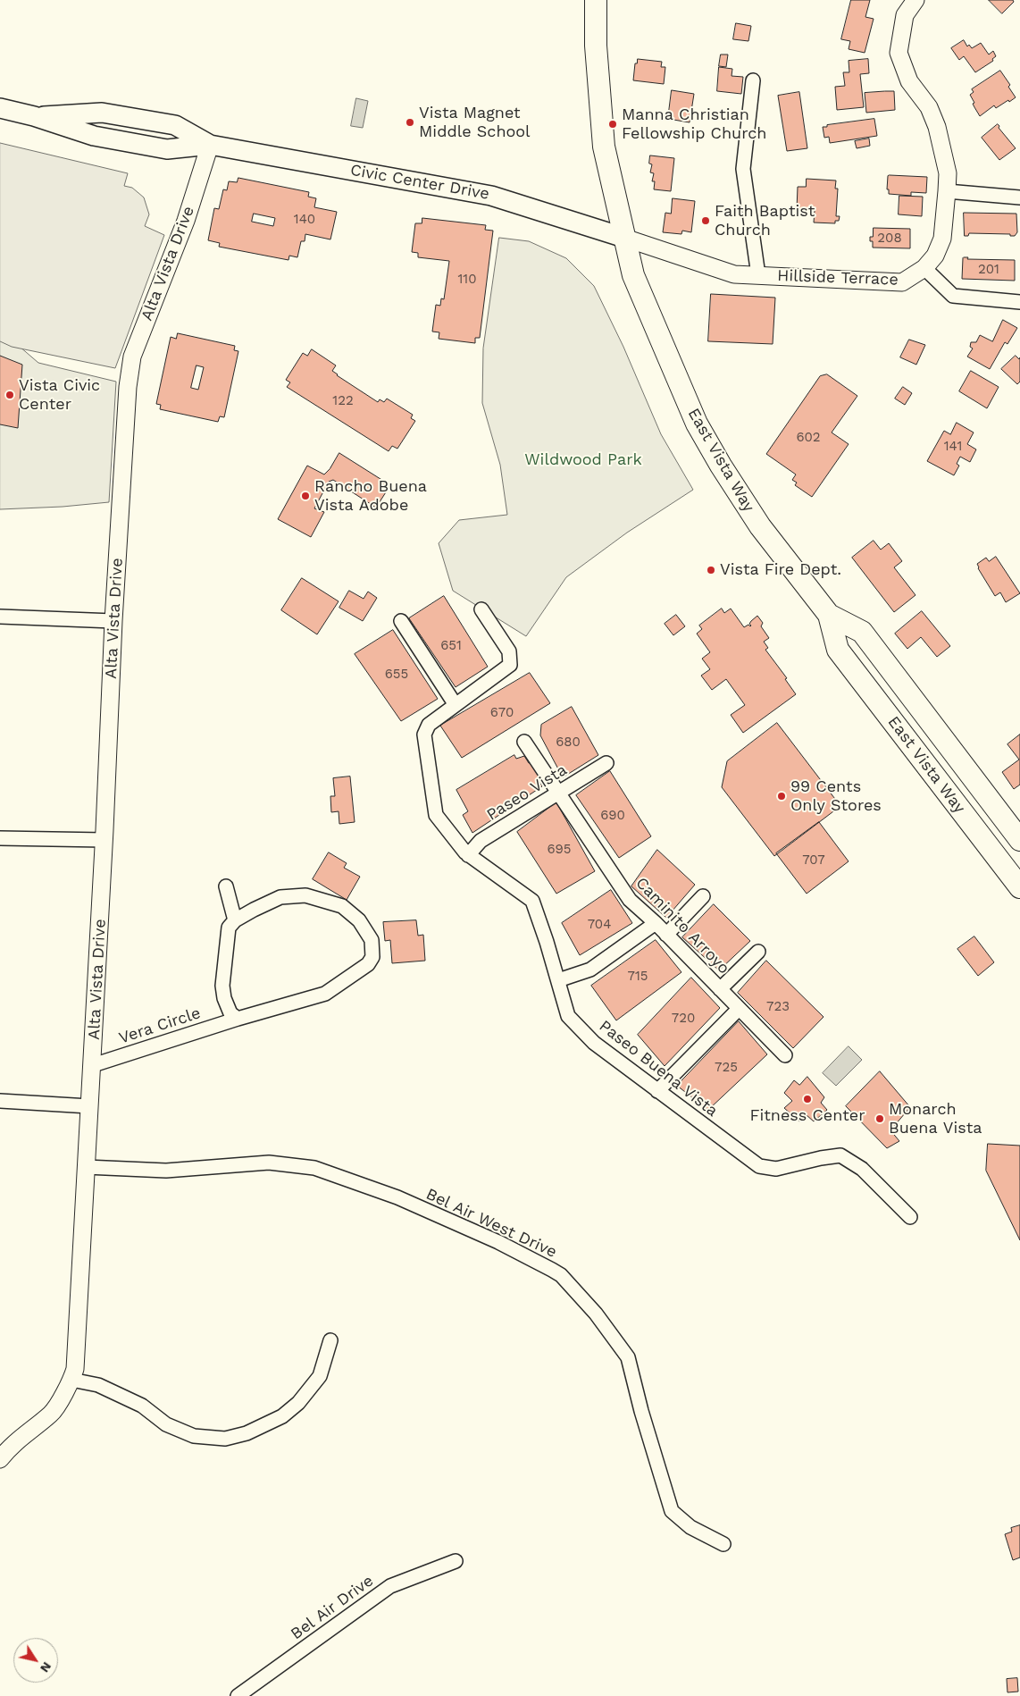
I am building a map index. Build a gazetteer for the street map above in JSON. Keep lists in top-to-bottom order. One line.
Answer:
{"streets":{"main road":["Civic Center Drive","East Vista Way"],"street":["Alta Vista Drive","Hillside Terrace","Paseo Vista","Caminito Arroyo","Vera Circle","Paseo Buena Vista","Bel Air West Drive","Bel Air Drive"]},"crossings":[["Civic Center Drive","Alta Vista Drive"],["Civic Center Drive","Hillside Terrace"],["Civic Center Drive","East Vista Way"],["Alta Vista Drive","Vera Circle"],["Alta Vista Drive","Bel Air West Drive"],["Hillside Terrace","East Vista Way"],["Paseo Vista","Caminito Arroyo"],["Paseo Vista","Paseo Buena Vista"]],"parks":["Wildwood Park"],"places":["Vista Magnet Middle School","Manna Christian Fellowship Church","Faith Baptist Church","Vista Civic Center","Rancho Buena Vista Adobe","Vista Fire Dept.","99 Cents Only Stores","Fitness Center","Monarch Buena Vista"],"house_numbers":["140","208","201","110","122","602","141","651","655","670","680","690","695","707","704","715","723","720","725"],"north":"bottom right"}
